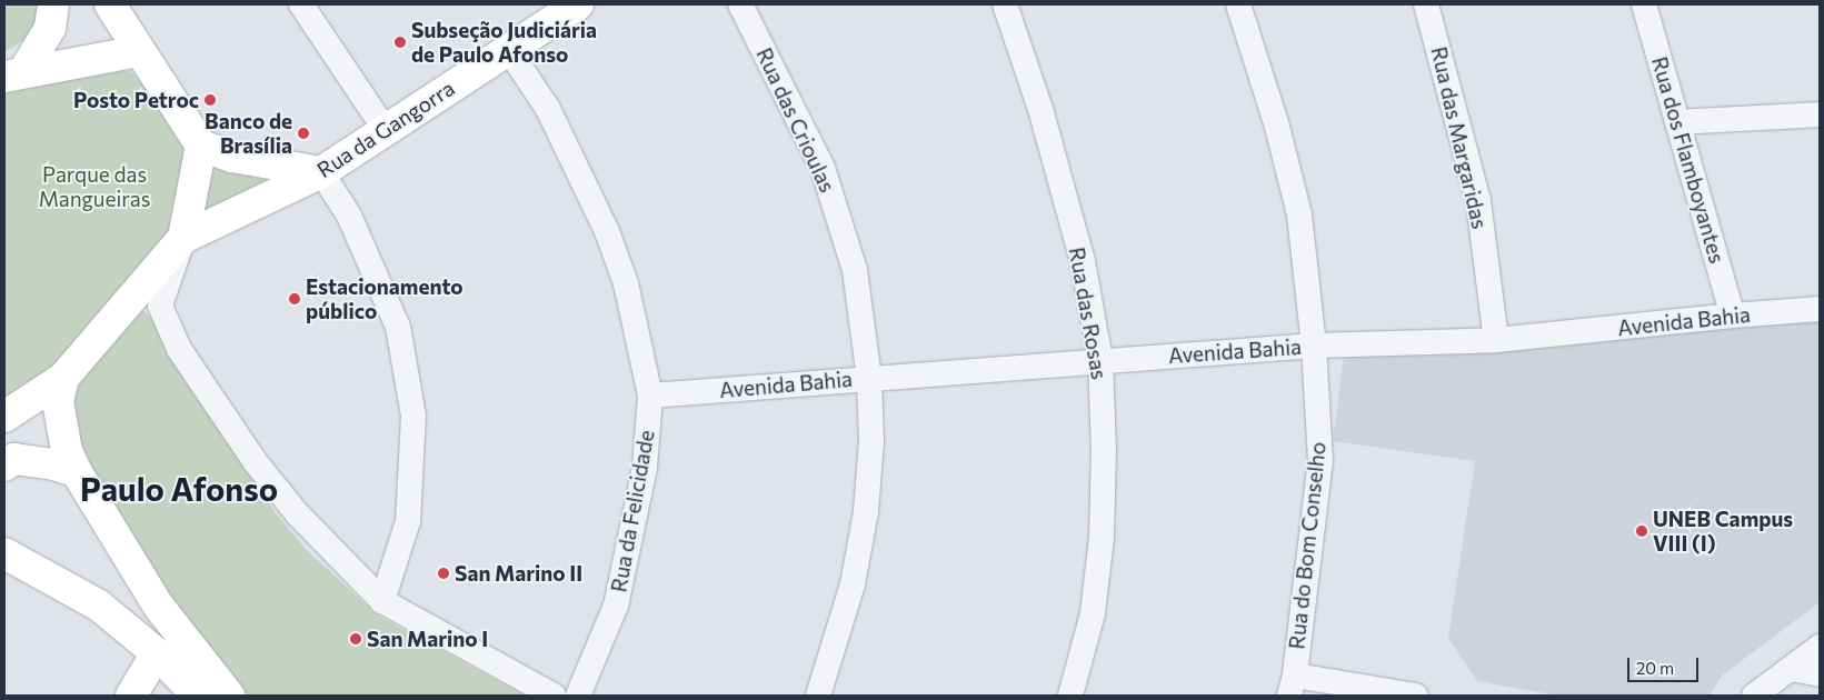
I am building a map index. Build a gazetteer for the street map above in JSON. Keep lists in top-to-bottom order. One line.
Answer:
{"streets":{"street":["Rua das Crioulas","Rua da Gangorra","Rua das Margaridas","Rua dos Flamboyantes","Rua das Rosas","Avenida Bahia","Rua da Felicidade","Rua do Bom Conselho"]},"crossings":[["Rua das Crioulas","Avenida Bahia"],["Rua da Gangorra","Rua da Felicidade"],["Rua das Margaridas","Avenida Bahia"],["Rua dos Flamboyantes","Avenida Bahia"],["Rua das Rosas","Avenida Bahia"],["Avenida Bahia","Rua da Felicidade"],["Avenida Bahia","Rua do Bom Conselho"]],"districts":["Paulo Afonso"],"parks":["Parque das Mangueiras"],"places":["Subseção Judiciária de Paulo Afonso","Posto Petroc","Banco de Brasília","Estacionamento público","UNEB Campus VIII (I)","San Marino II","San Marino I"],"scale_bar":"20 m"}
